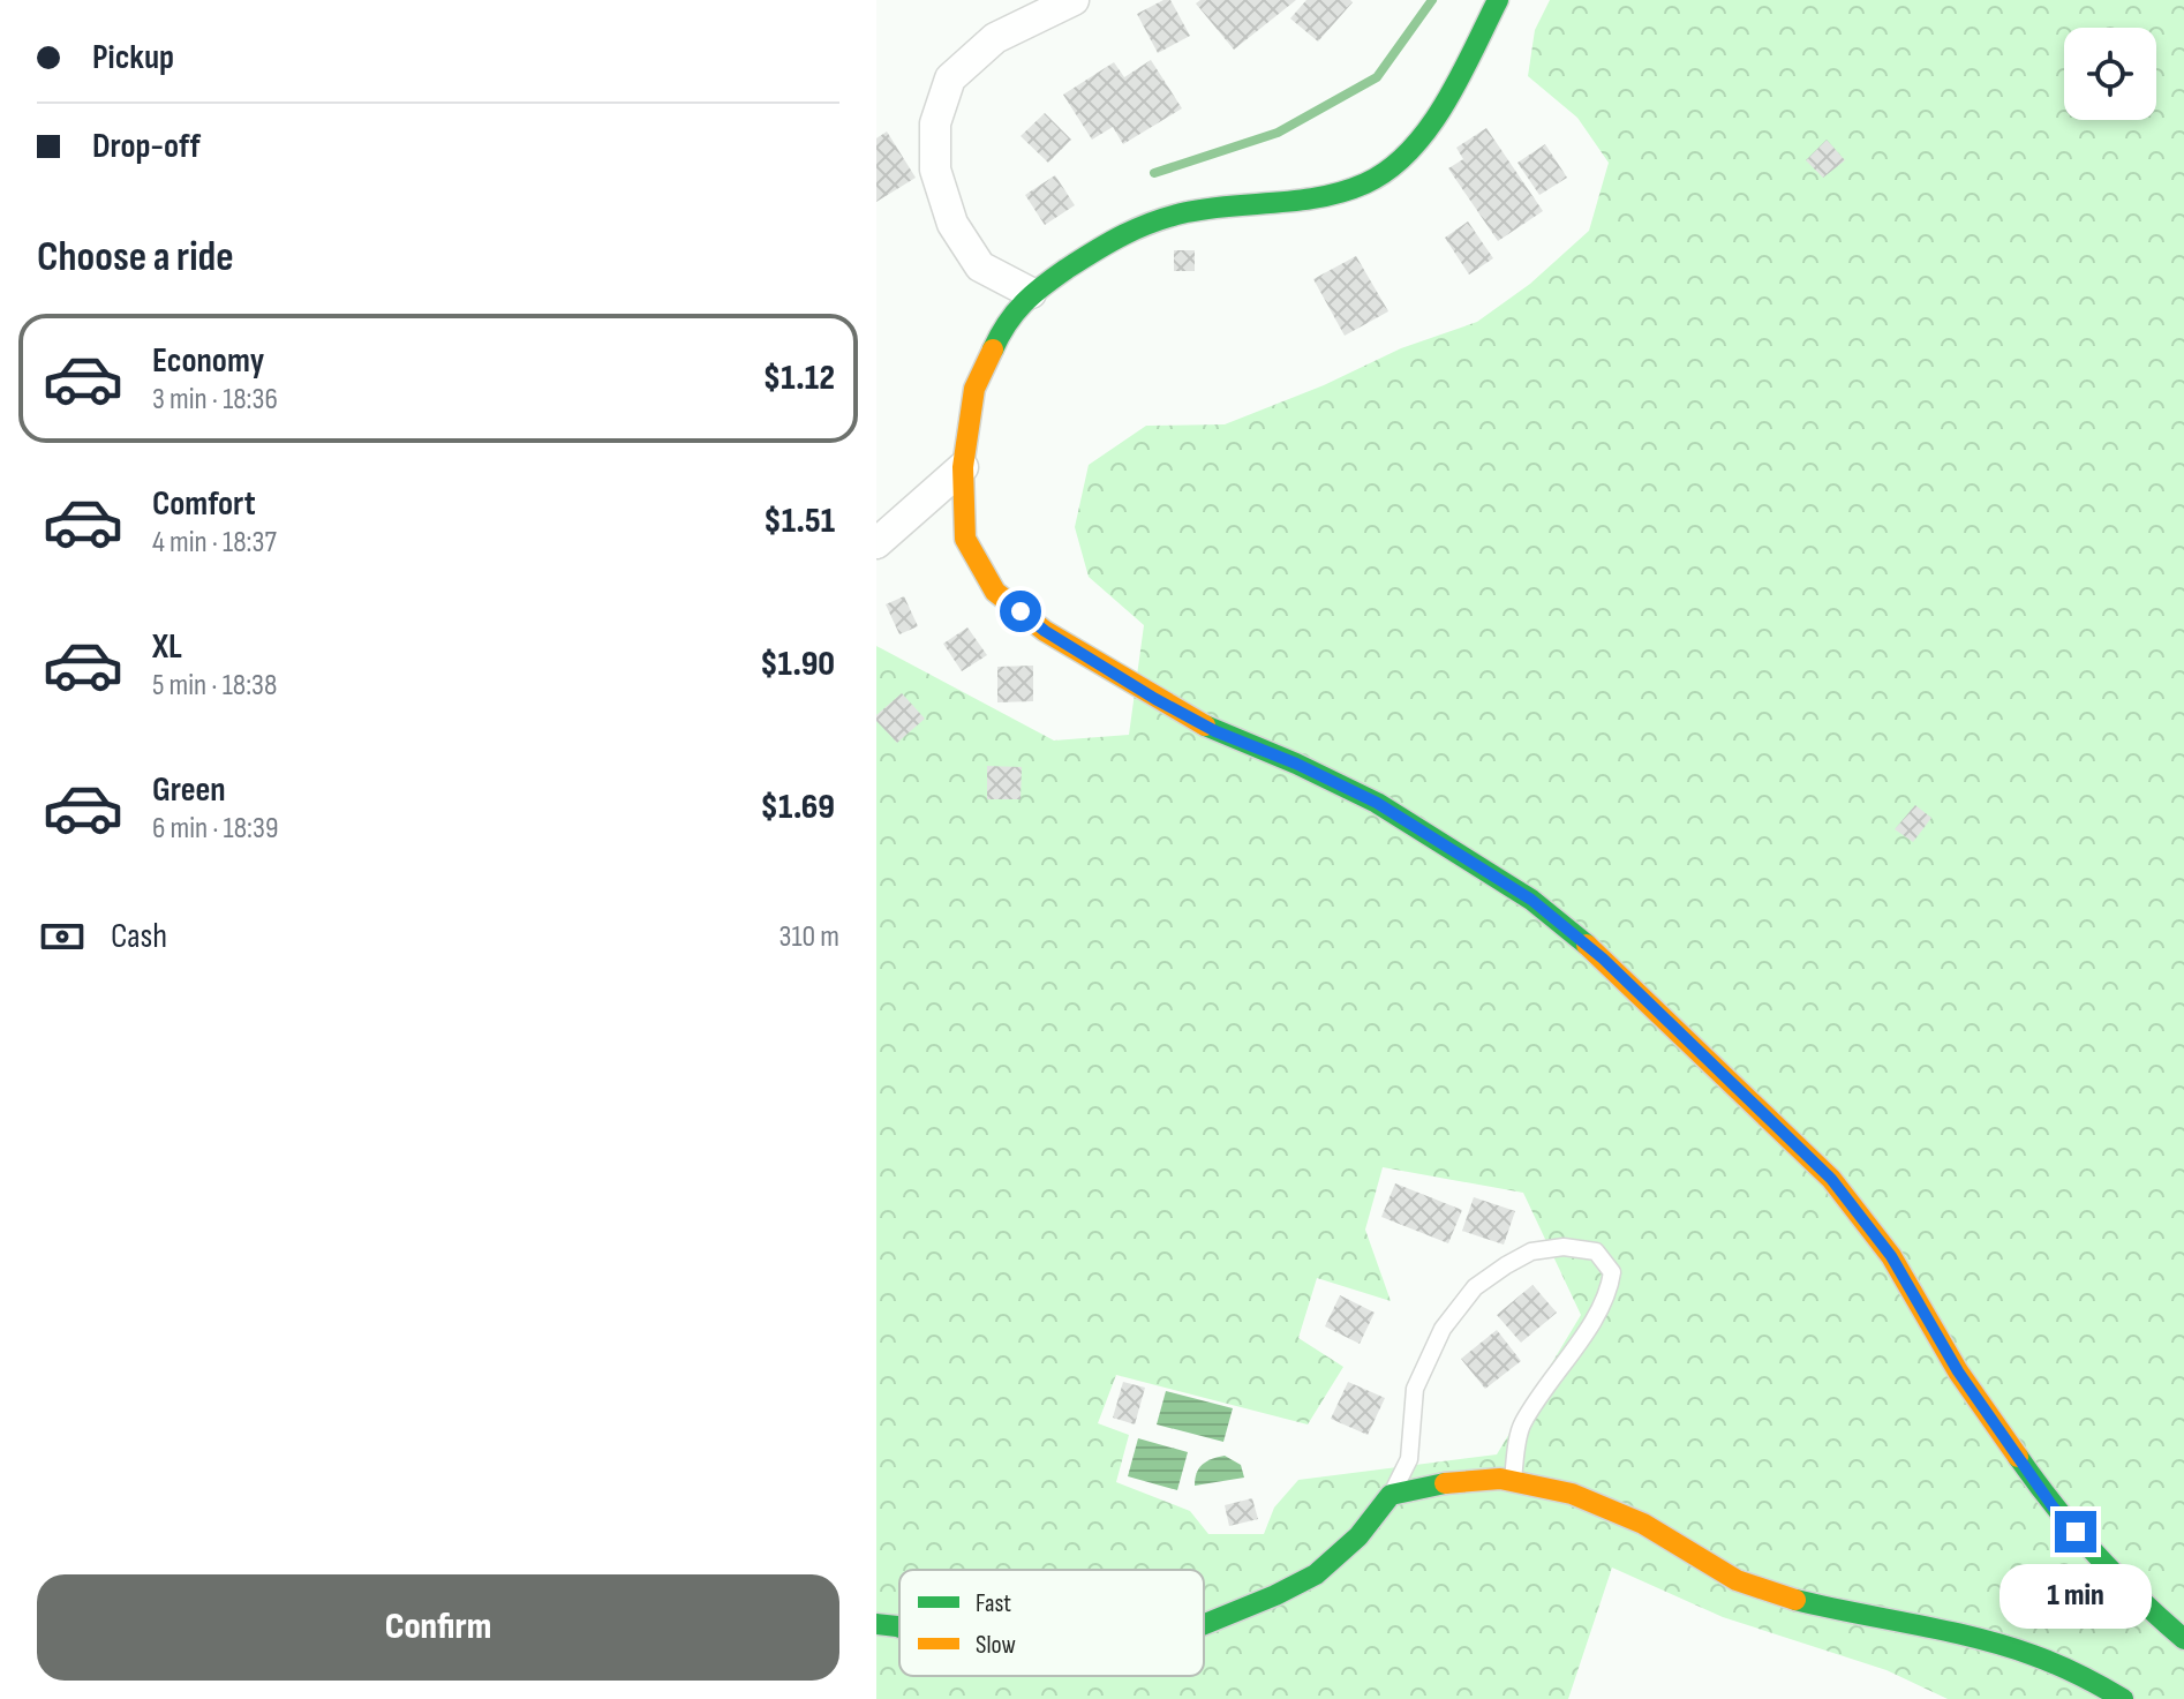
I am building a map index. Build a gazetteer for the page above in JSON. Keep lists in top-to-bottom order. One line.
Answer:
{"legend":["Fast","Slow"],"page":{"banner":["Pickup","Drop-off"],"heading":"Choose a ride","list":[{"name":"Economy","note":"3 min · 18:36","value":"$1.12"},{"name":"Comfort","note":"4 min · 18:37","value":"$1.51"},{"name":"XL","note":"5 min · 18:38","value":"$1.90"},{"name":"Green","note":"6 min · 18:39","value":"$1.69"}],"pay":["Cash","310 m"],"buttons":"Confirm","bubble":"1 min"}}
